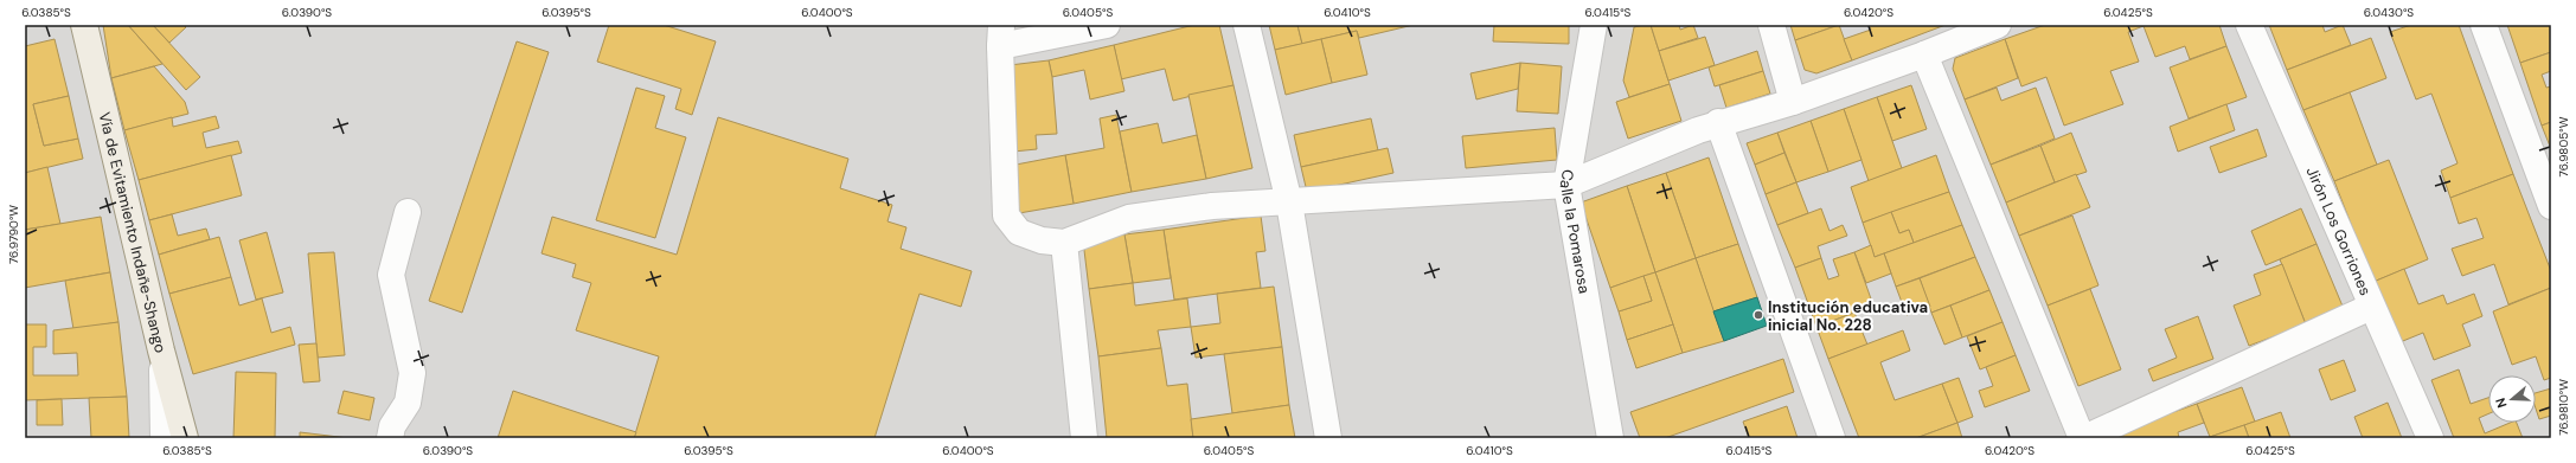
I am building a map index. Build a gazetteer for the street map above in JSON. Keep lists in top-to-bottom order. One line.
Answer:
{"streets":{"main road":["Vía de Evitamiento Indañe-Shango"],"street":["Calle la Pomarosa","Jirón Los Gorriones"]},"places":["Institución educativa inicial No. 228"],"north":"left","coordinates":["6.0385°S","6.0390°S","6.0395°S","6.0400°S","6.0405°S","6.0410°S","6.0415°S","6.0420°S","6.0425°S","6.0430°S","76.9805°W","76.9790°W","76.9810°W"]}
